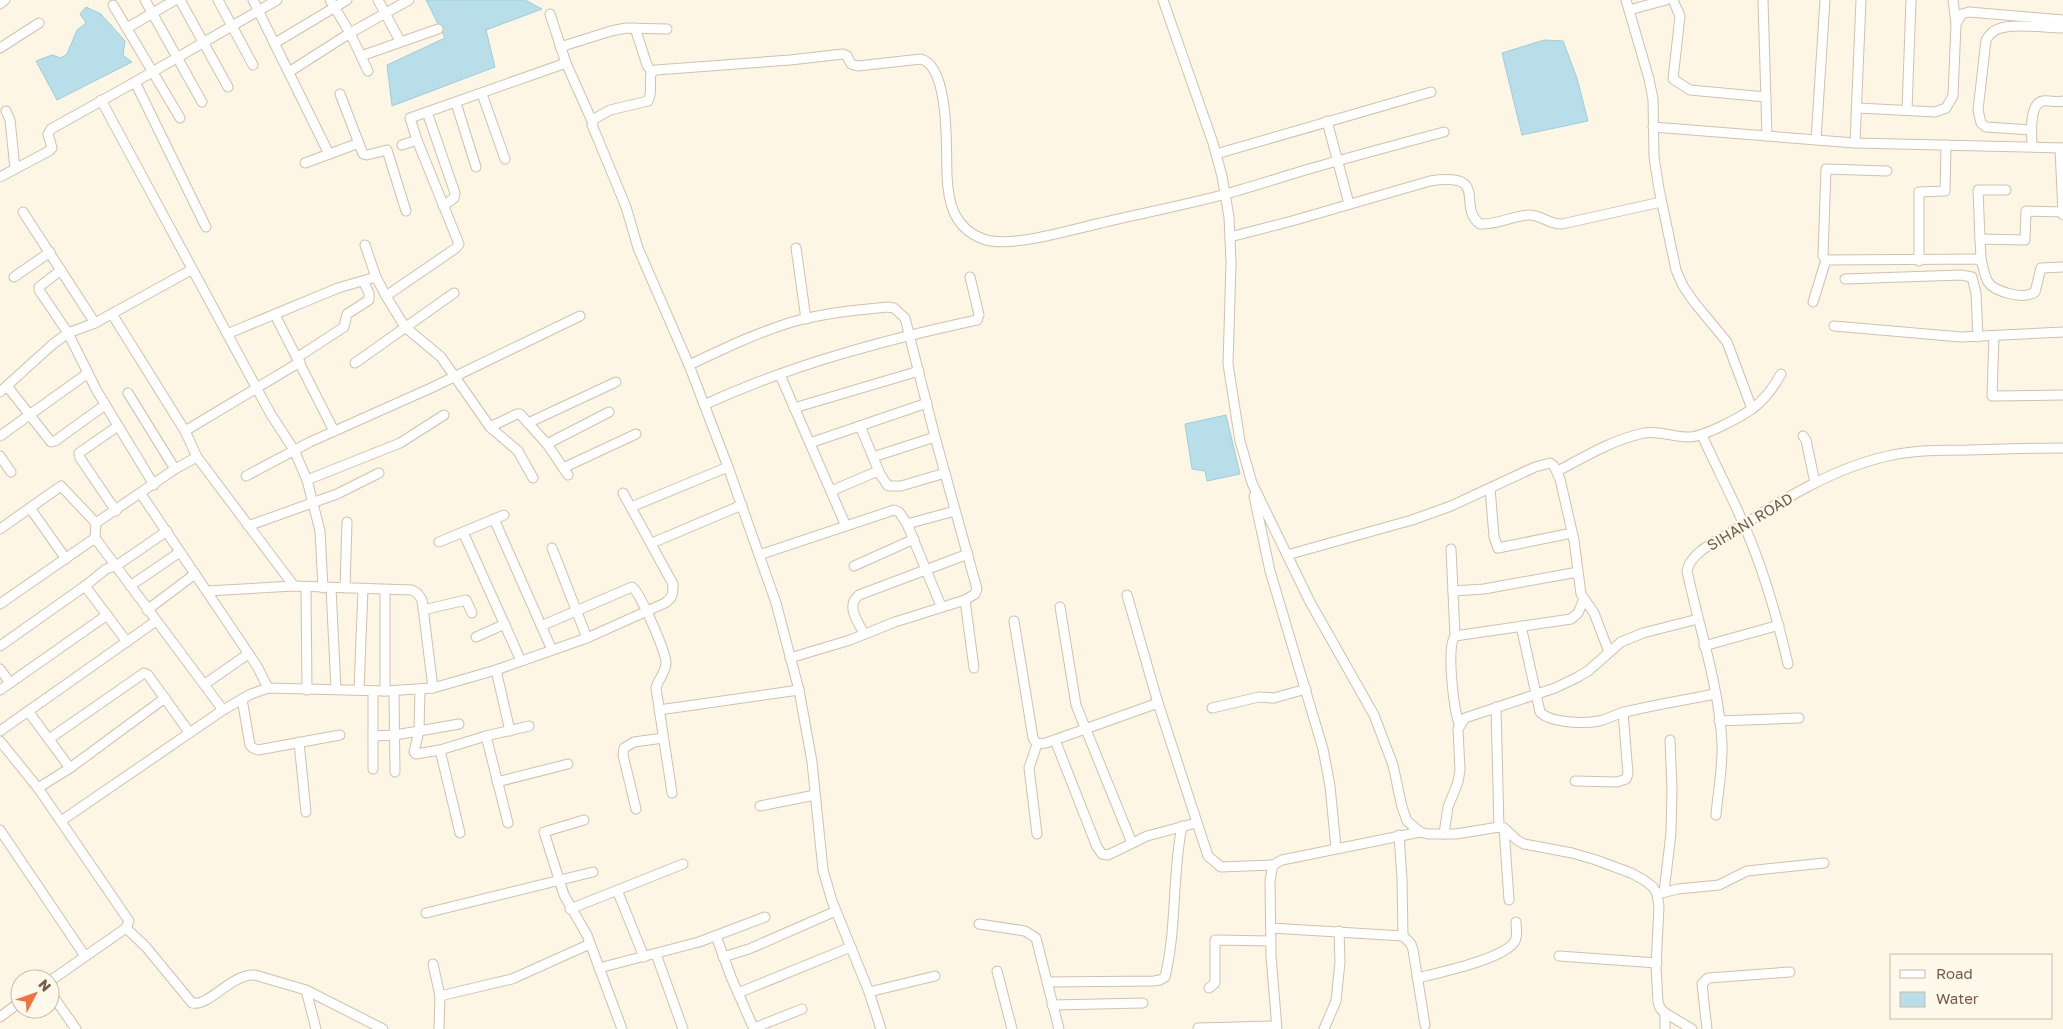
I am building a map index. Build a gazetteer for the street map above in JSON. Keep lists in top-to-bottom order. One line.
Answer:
{"streets":{"street":["SIHANI ROAD"]},"legend":["Road","Water"],"north":"top right"}
